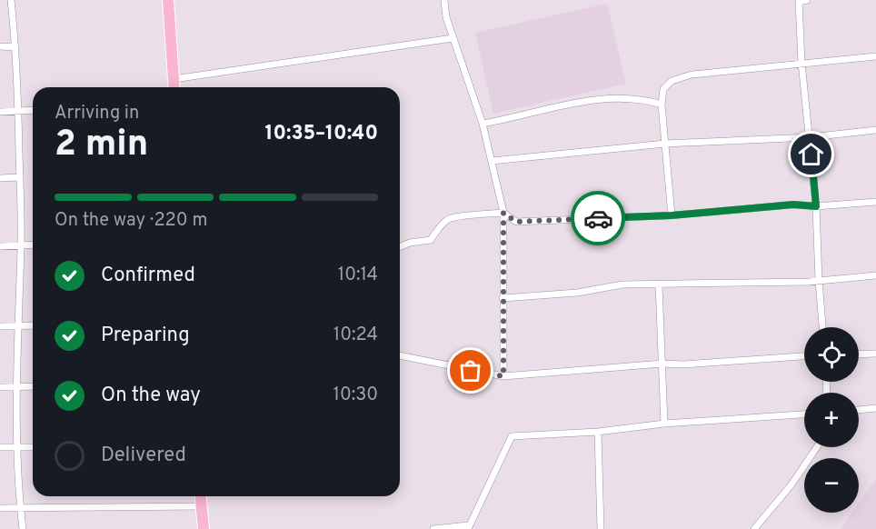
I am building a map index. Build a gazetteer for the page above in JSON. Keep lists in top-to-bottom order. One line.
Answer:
{"page":{"heading":["2 min","Arriving in","10:35–10:40"],"bar":"On the way · 220 m","list":[["Confirmed","10:14"],["Preparing","10:24"],["On the way","10:30"],"Delivered"],"map_buttons":["+","−"]}}
